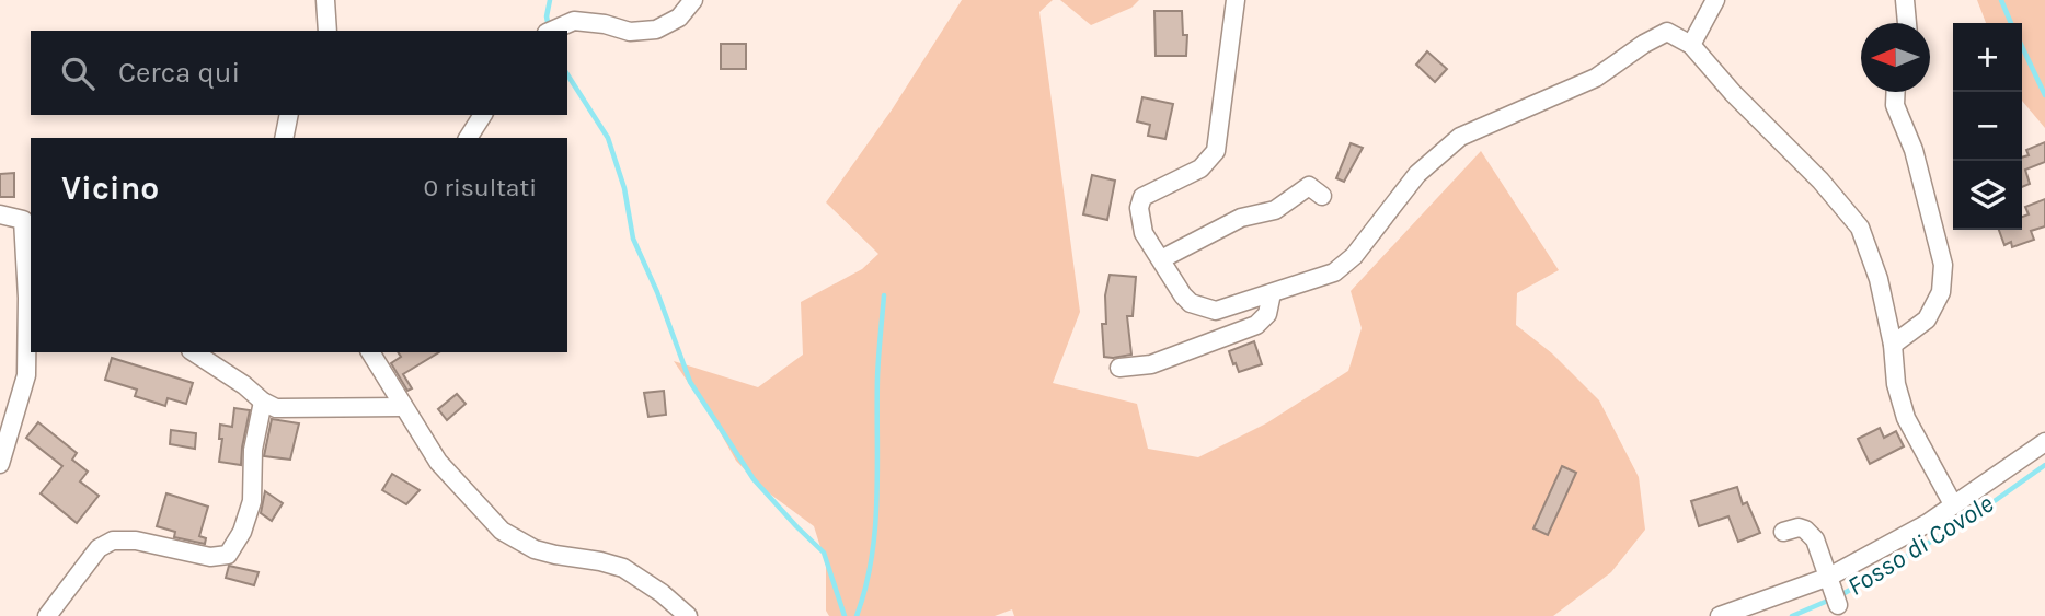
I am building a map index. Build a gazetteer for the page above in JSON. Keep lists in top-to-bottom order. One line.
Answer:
{"water":["Fosso di Covole"],"north":"left","page":{"map_buttons":["+","−"],"search":"Cerca qui","heading":["Vicino","0 risultati"]}}
